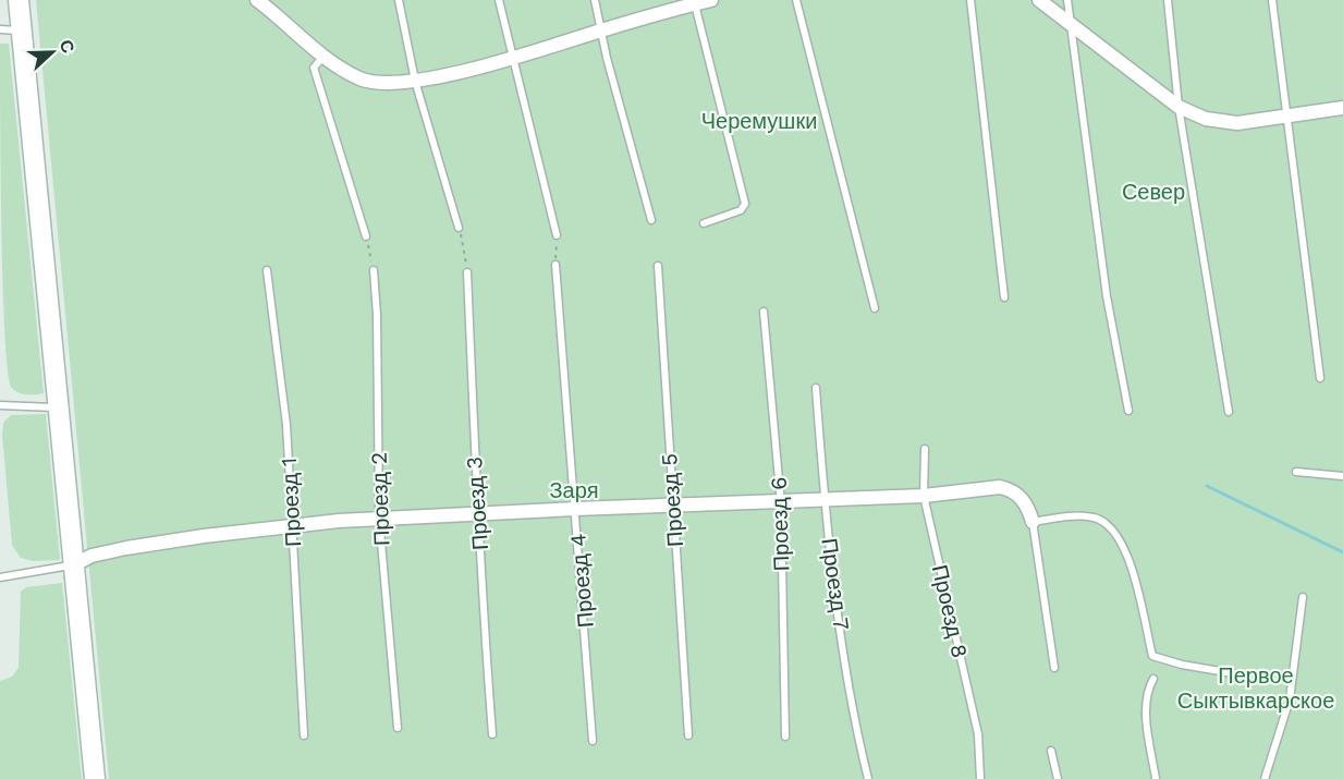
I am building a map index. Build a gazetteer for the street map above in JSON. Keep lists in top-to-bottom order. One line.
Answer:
{"streets":{"lane":["Проезд 2","Проезд 5","Проезд 1","Проезд 3","Проезд 6","Проезд 4","Проезд 7","Проезд 8"]},"parks":["Черемушки","Север","Заря","Первое Сыктывкарское"],"north":"right"}
